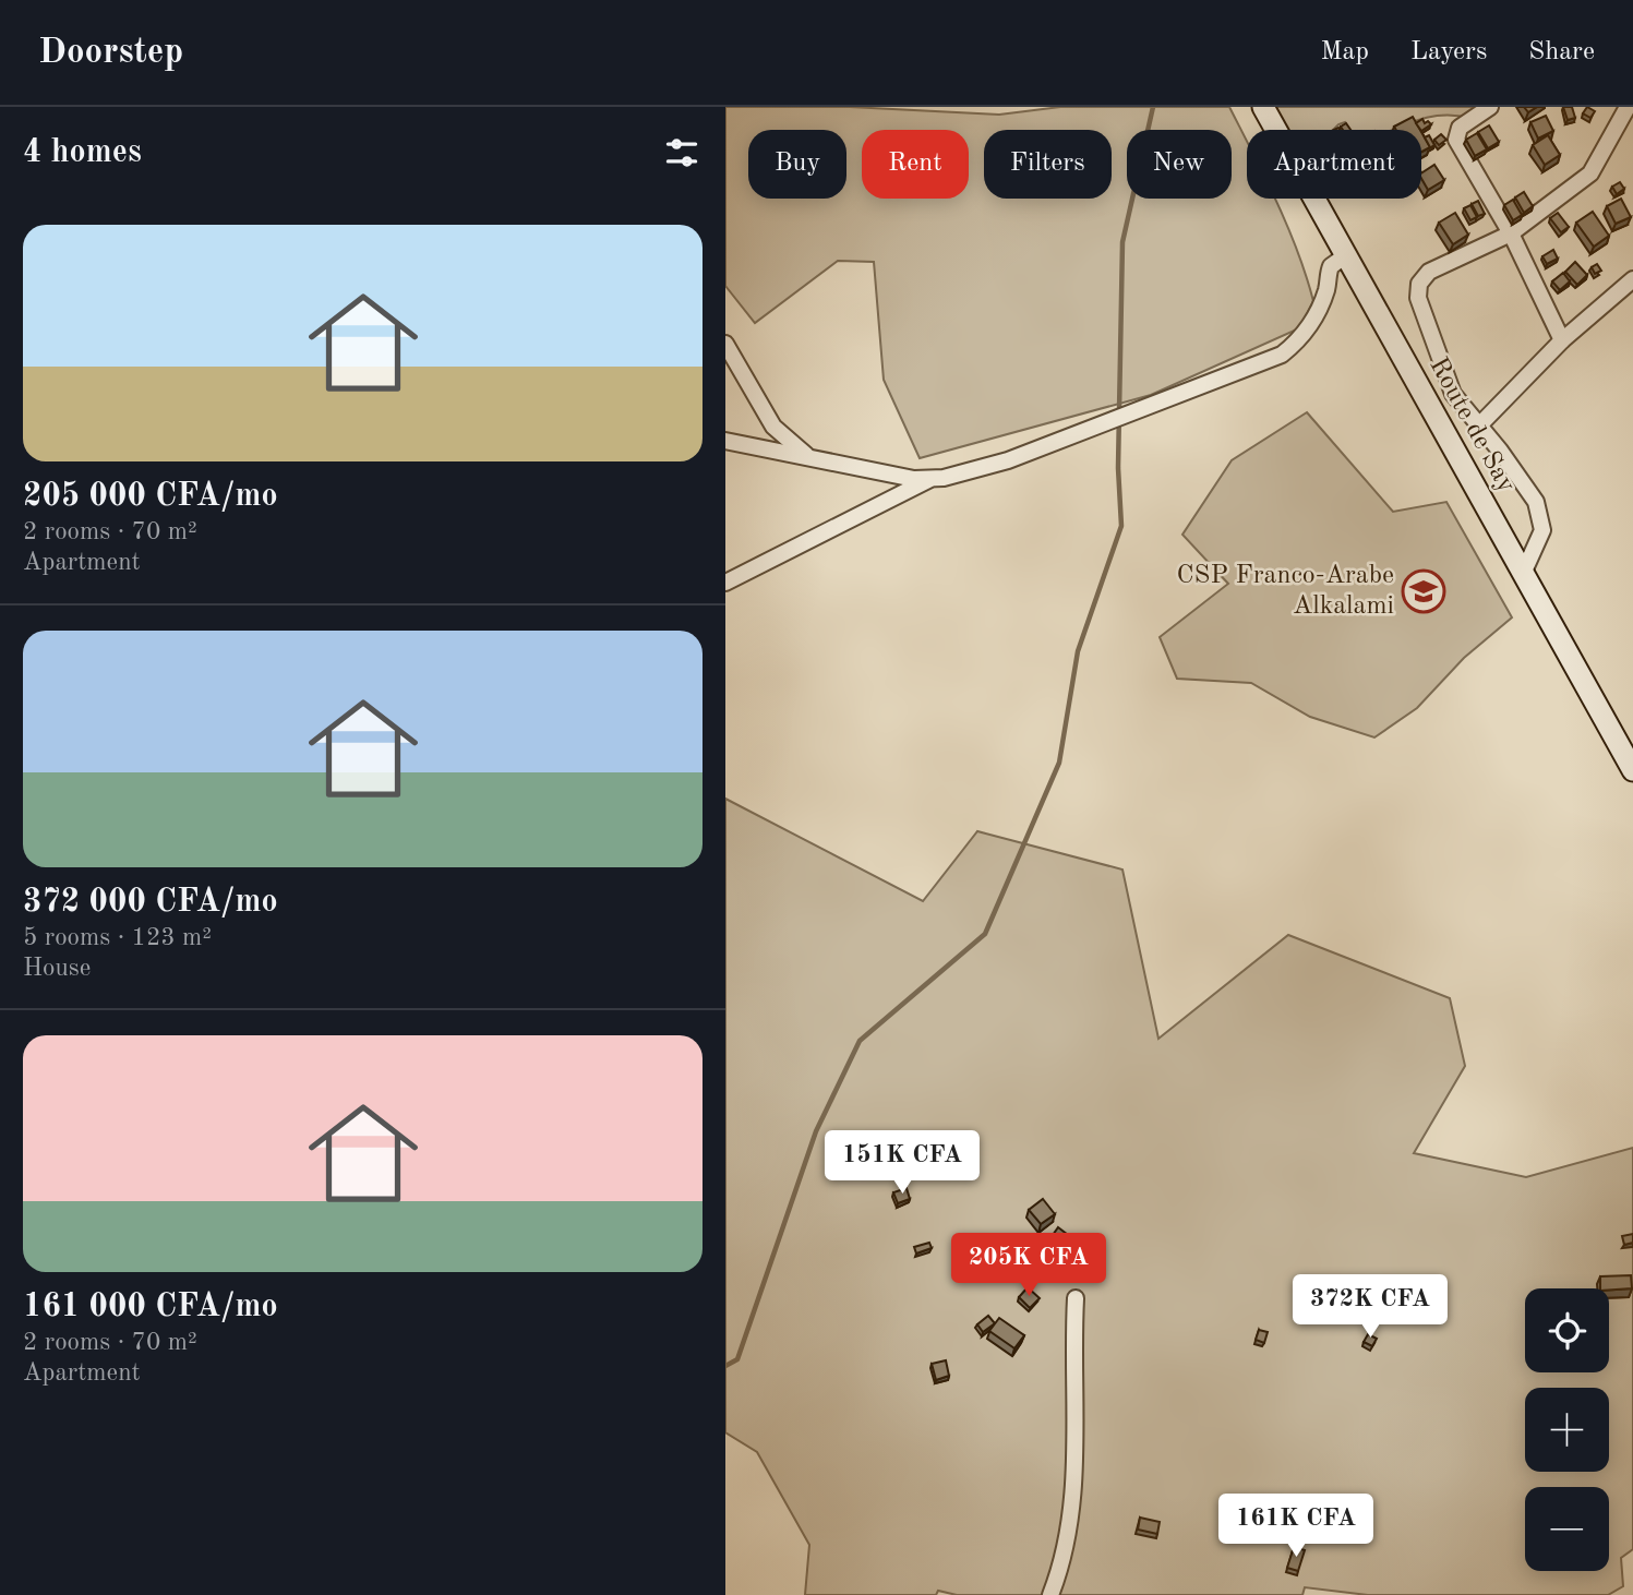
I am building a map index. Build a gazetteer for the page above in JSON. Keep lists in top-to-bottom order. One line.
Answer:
{"streets":{"main road":["Route de Say"]},"places":{"school or university":["CSP Franco-Arabe Alkalami"]},"page":{"header":"Doorstep","nav":["Map","Layers","Share"],"heading":"4 homes","chip":["Buy","Rent","Filters","New","Apartment"],"list":[{"name":"205 000 CFA/mo","note":"2 rooms · 70 m² · Apartment"},{"name":"372 000 CFA/mo","note":"5 rooms · 123 m² · House"},{"name":"161 000 CFA/mo","note":"2 rooms · 70 m² · Apartment"}],"price":["151K CFA","205K CFA","372K CFA","161K CFA"],"map_buttons":["+","−"]}}
